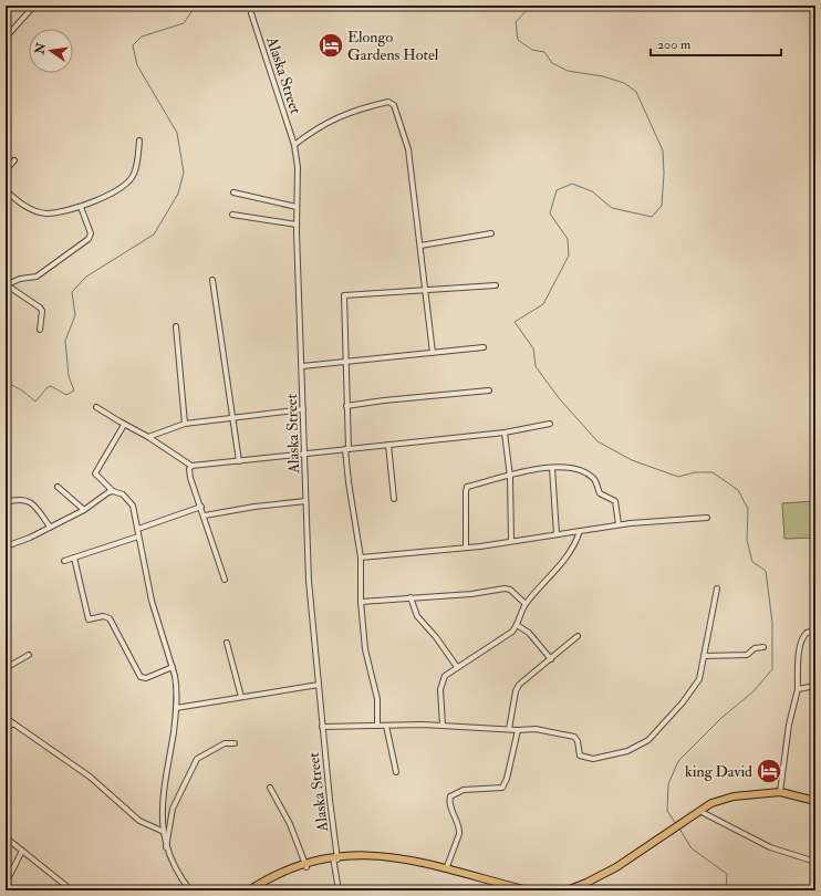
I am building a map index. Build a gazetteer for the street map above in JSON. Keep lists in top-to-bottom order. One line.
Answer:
{"streets":{"street":["Alaska Street"]},"places":{"hotel":["Elongo Gardens Hotel","king David"]},"scale_bar":"200 m","north":"left"}
